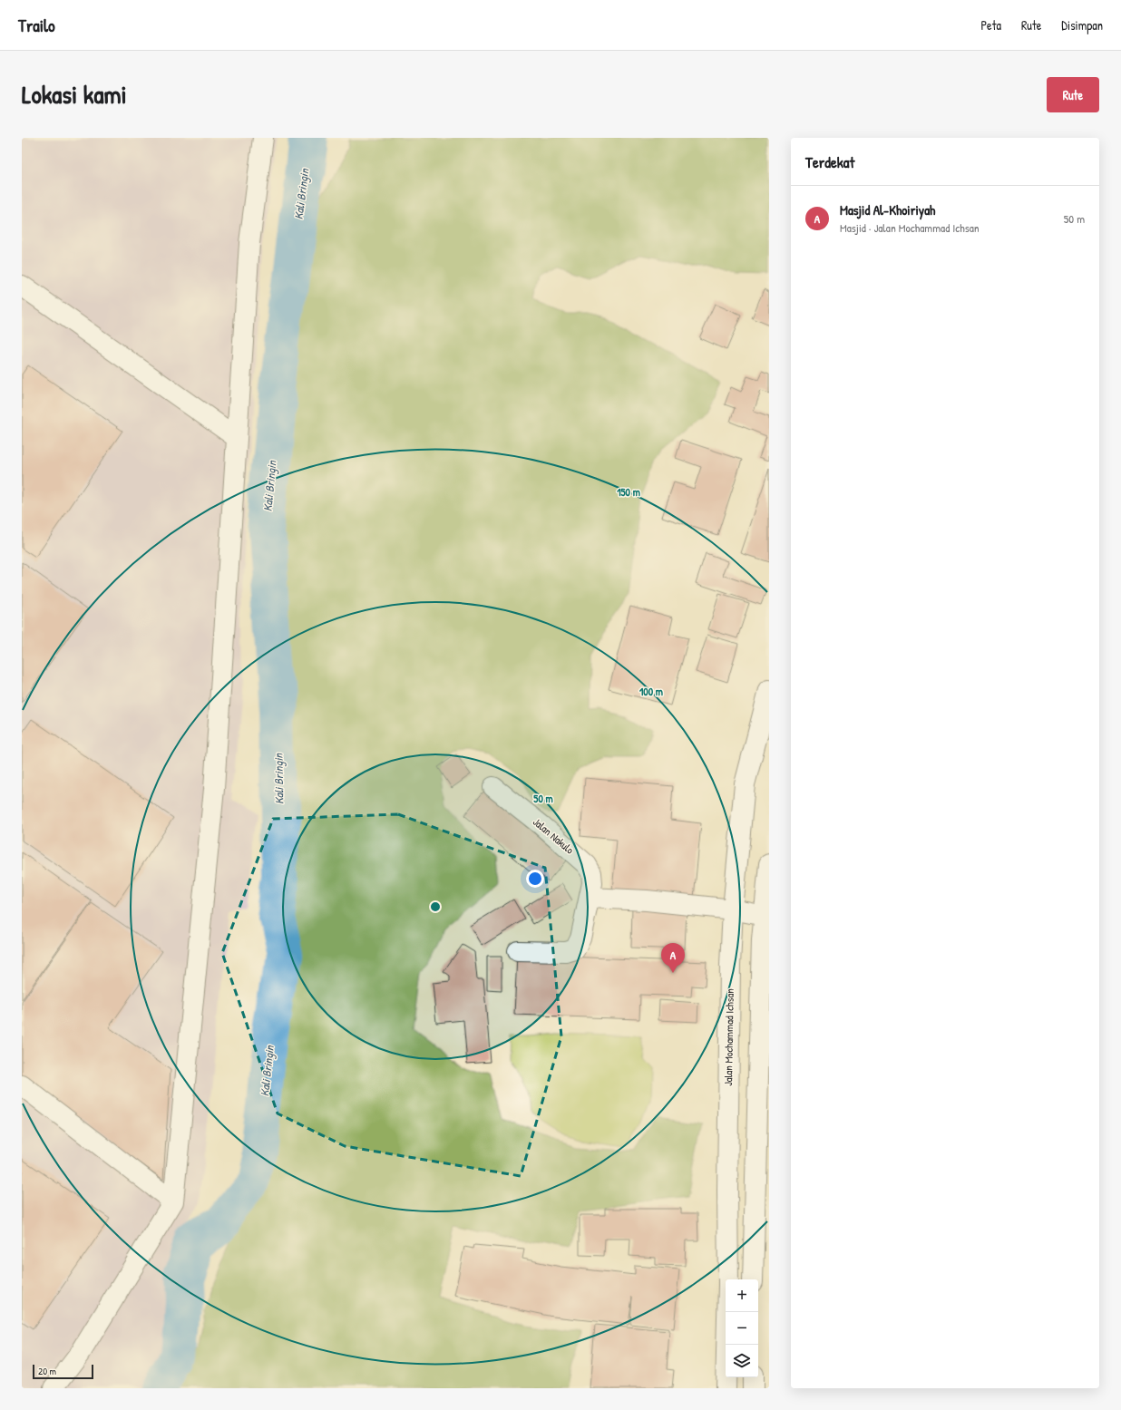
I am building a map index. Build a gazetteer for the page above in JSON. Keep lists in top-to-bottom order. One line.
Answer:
{"streets":{"main road":["Jalan Nakulo","Jalan Mochammad Ichsan"]},"water":["Kali Bringin"],"scale_bar":"20 m","page":{"header":"Trailo","nav":["Peta","Rute","Disimpan"],"title":"Lokasi kami","buttons":"Rute","heading":"Terdekat","list":[{"mark":"A","name":"Masjid Al-Khoiriyah","note":"Masjid · Jalan Mochammad Ichsan","value":"50 m"}],"pins":"A","map_buttons":["+","−"],"scale":"20 m"},"rings":["150 m","100 m","50 m"]}
